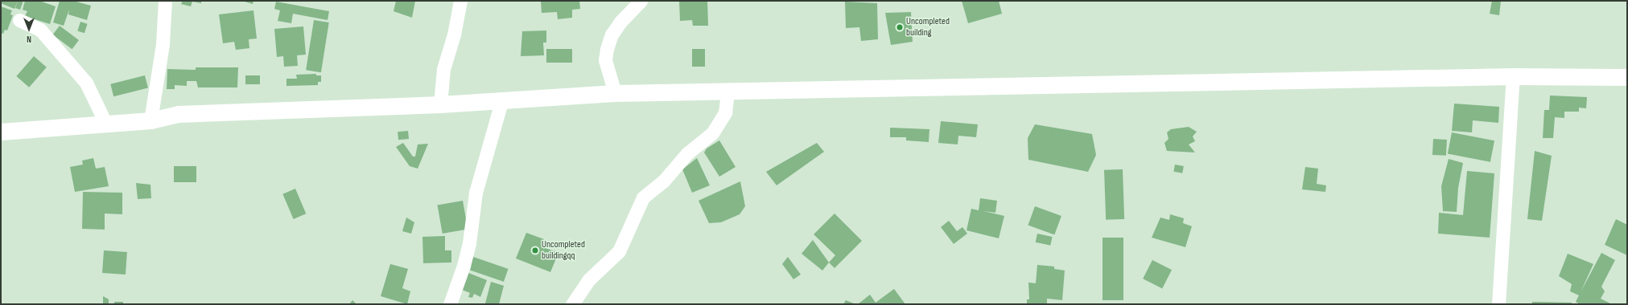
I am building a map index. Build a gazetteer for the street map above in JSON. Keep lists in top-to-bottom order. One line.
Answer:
{"places":["Uncompleted building","Uncompleted buildingqq"],"north":"bottom"}
